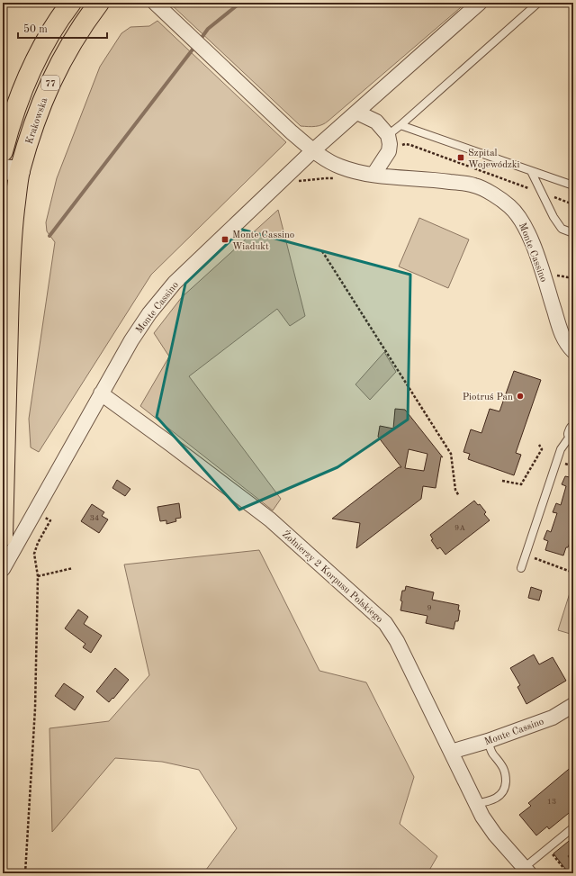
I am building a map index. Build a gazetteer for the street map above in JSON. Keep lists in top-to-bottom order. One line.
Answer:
{"streets":{"highway":["77","Krakowska"],"street":["Monte Cassino","Żołnierzy 2 Korpusu Polskiego"]},"crossings":[["77","Krakowska"],["Monte Cassino","Żołnierzy 2 Korpusu Polskiego"]],"places":{"transit":["Szpital Wojewódzki","Monte Cassino Wiadukt"],"other":["Piotruś Pan"]},"house_numbers":["34","9A","9","13"],"scale_bar":"50 m"}
